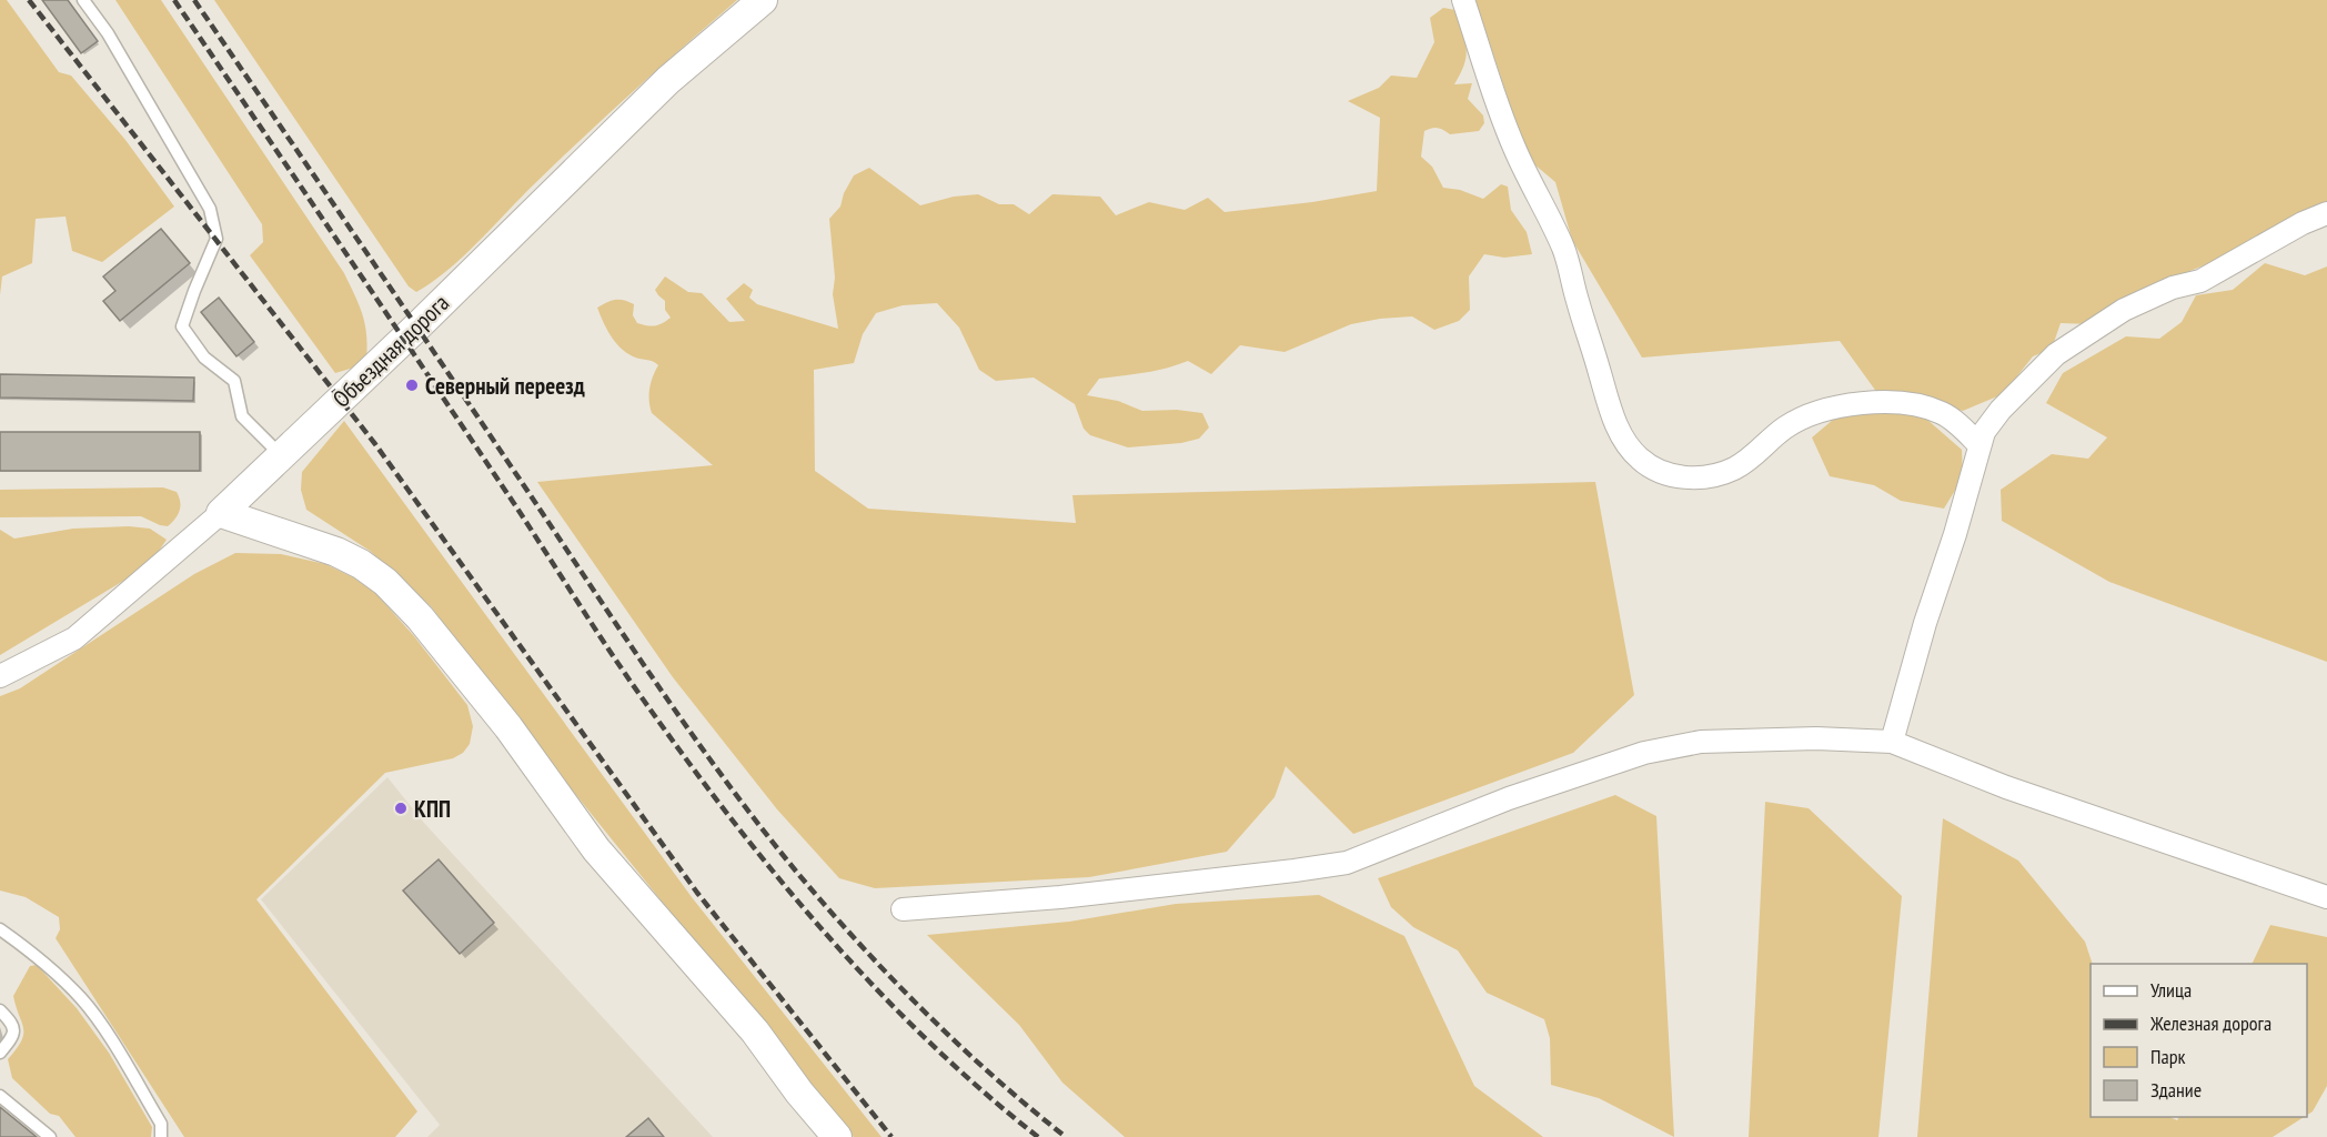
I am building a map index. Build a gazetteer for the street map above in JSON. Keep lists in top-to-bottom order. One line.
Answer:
{"streets":{"street":["Объездная дорога"]},"places":["Северный переезд","КПП"],"legend":["Улица","Железная дорога","Парк","Здание"]}
